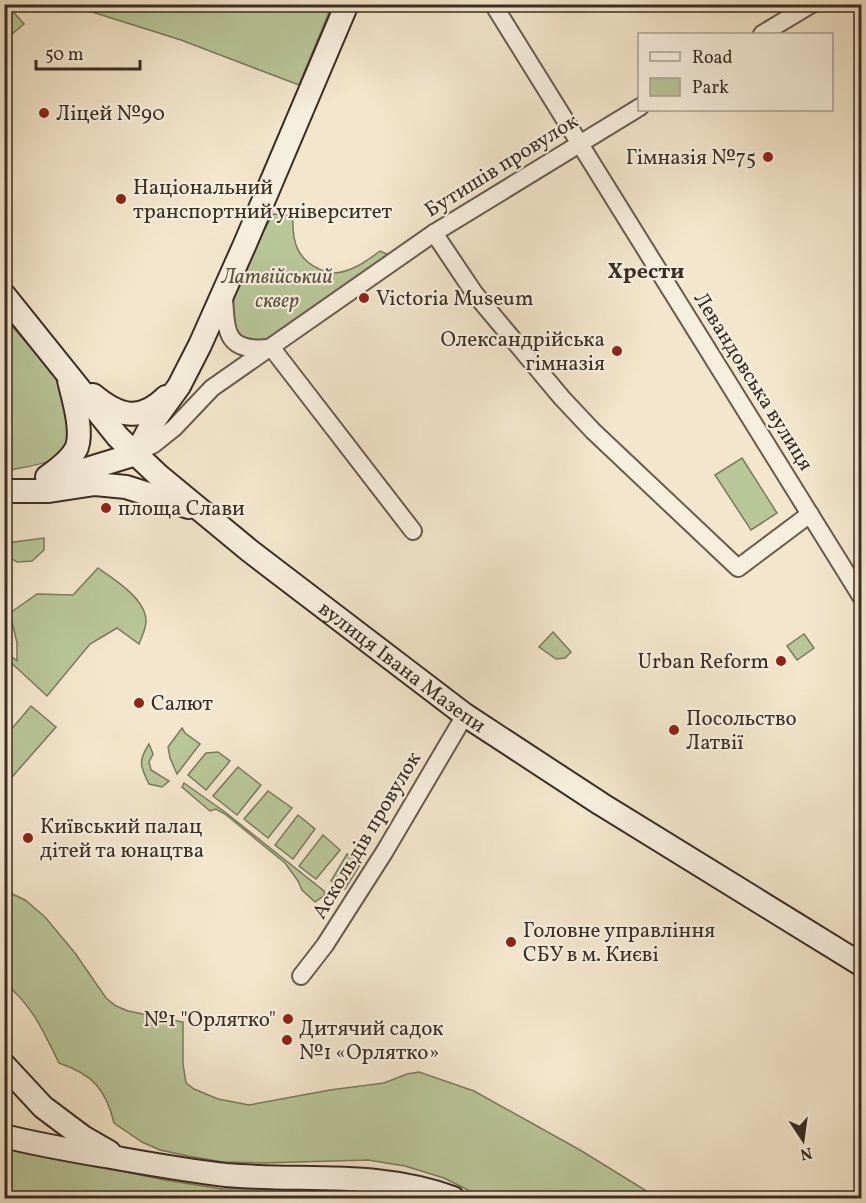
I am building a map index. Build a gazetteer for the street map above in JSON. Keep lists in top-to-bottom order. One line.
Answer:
{"streets":{"main road":["вулиця Івана Мазепи"],"street":["Бутишів провулок","Левандовська вулиця","Аскольдів провулок"]},"crossings":[["Бутишів провулок","Левандовська вулиця"],["Бутишів провулок","вулиця Івана Мазепи"],["вулиця Івана Мазепи","Аскольдів провулок"]],"districts":["Хрести"],"parks":["Латвійський сквер"],"places":["Ліцей №90","Гімназія №75","Національний транспортний університет","Victoria Museum","Олександрійська гімназія","площа Слави","Urban Reform","Салют","Посольство Латвії","Київський палац дітей та юнацтва","Головне управління СБУ в м. Києві","№1 \"Орлятко\"","Дитячий садок №1 «Орлятко»"],"legend":["Road","Park"],"scale_bar":"50 m","north":"bottom"}
